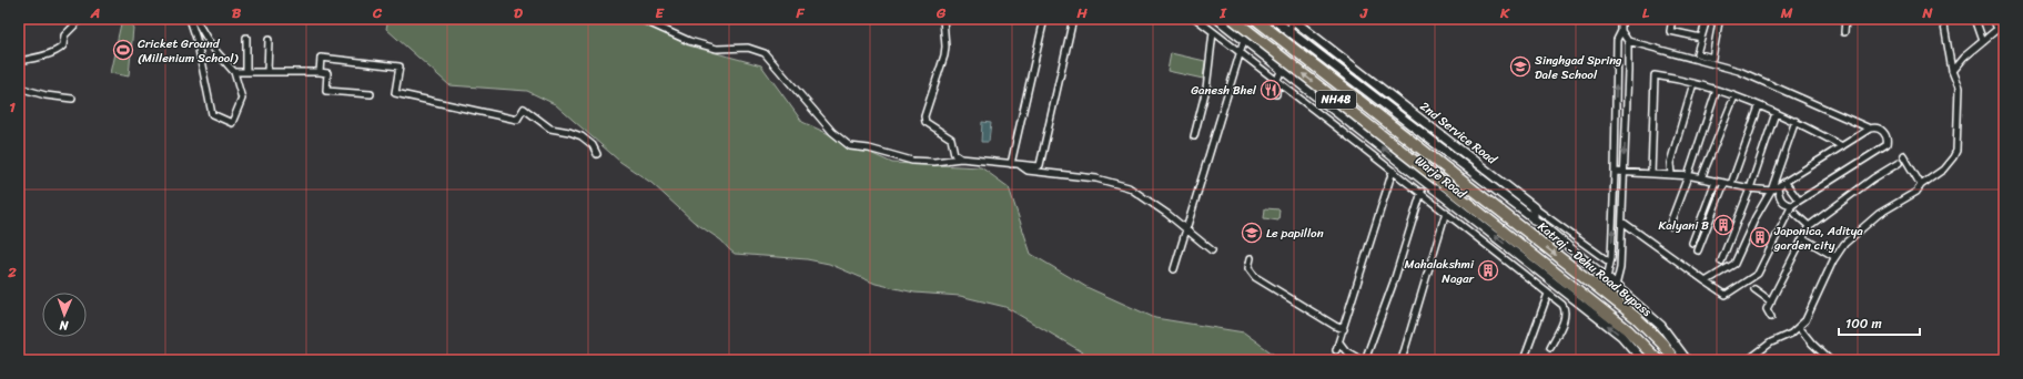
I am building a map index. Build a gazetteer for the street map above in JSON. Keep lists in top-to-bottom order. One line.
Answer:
{"streets":{"highway":["NH48","Katraj - Dehu Road Bypass"],"street":["2nd Service Road","Warje Road"]},"places":{"sports":["Cricket Ground (Millenium School)"],"school or university":["Singhgad Spring Dale School","Le papillon"],"restaurant":["Ganesh Bhel"],"building":["Kalyani B","Japonica, Aditya garden city","Mahalakshmi Nagar"]},"scale_bar":"100 m","north":"bottom","grid":{"columns":["A","B","C","D","E","F","G","H","I","J","K","L","M","N"],"rows":["1","2"]}}
